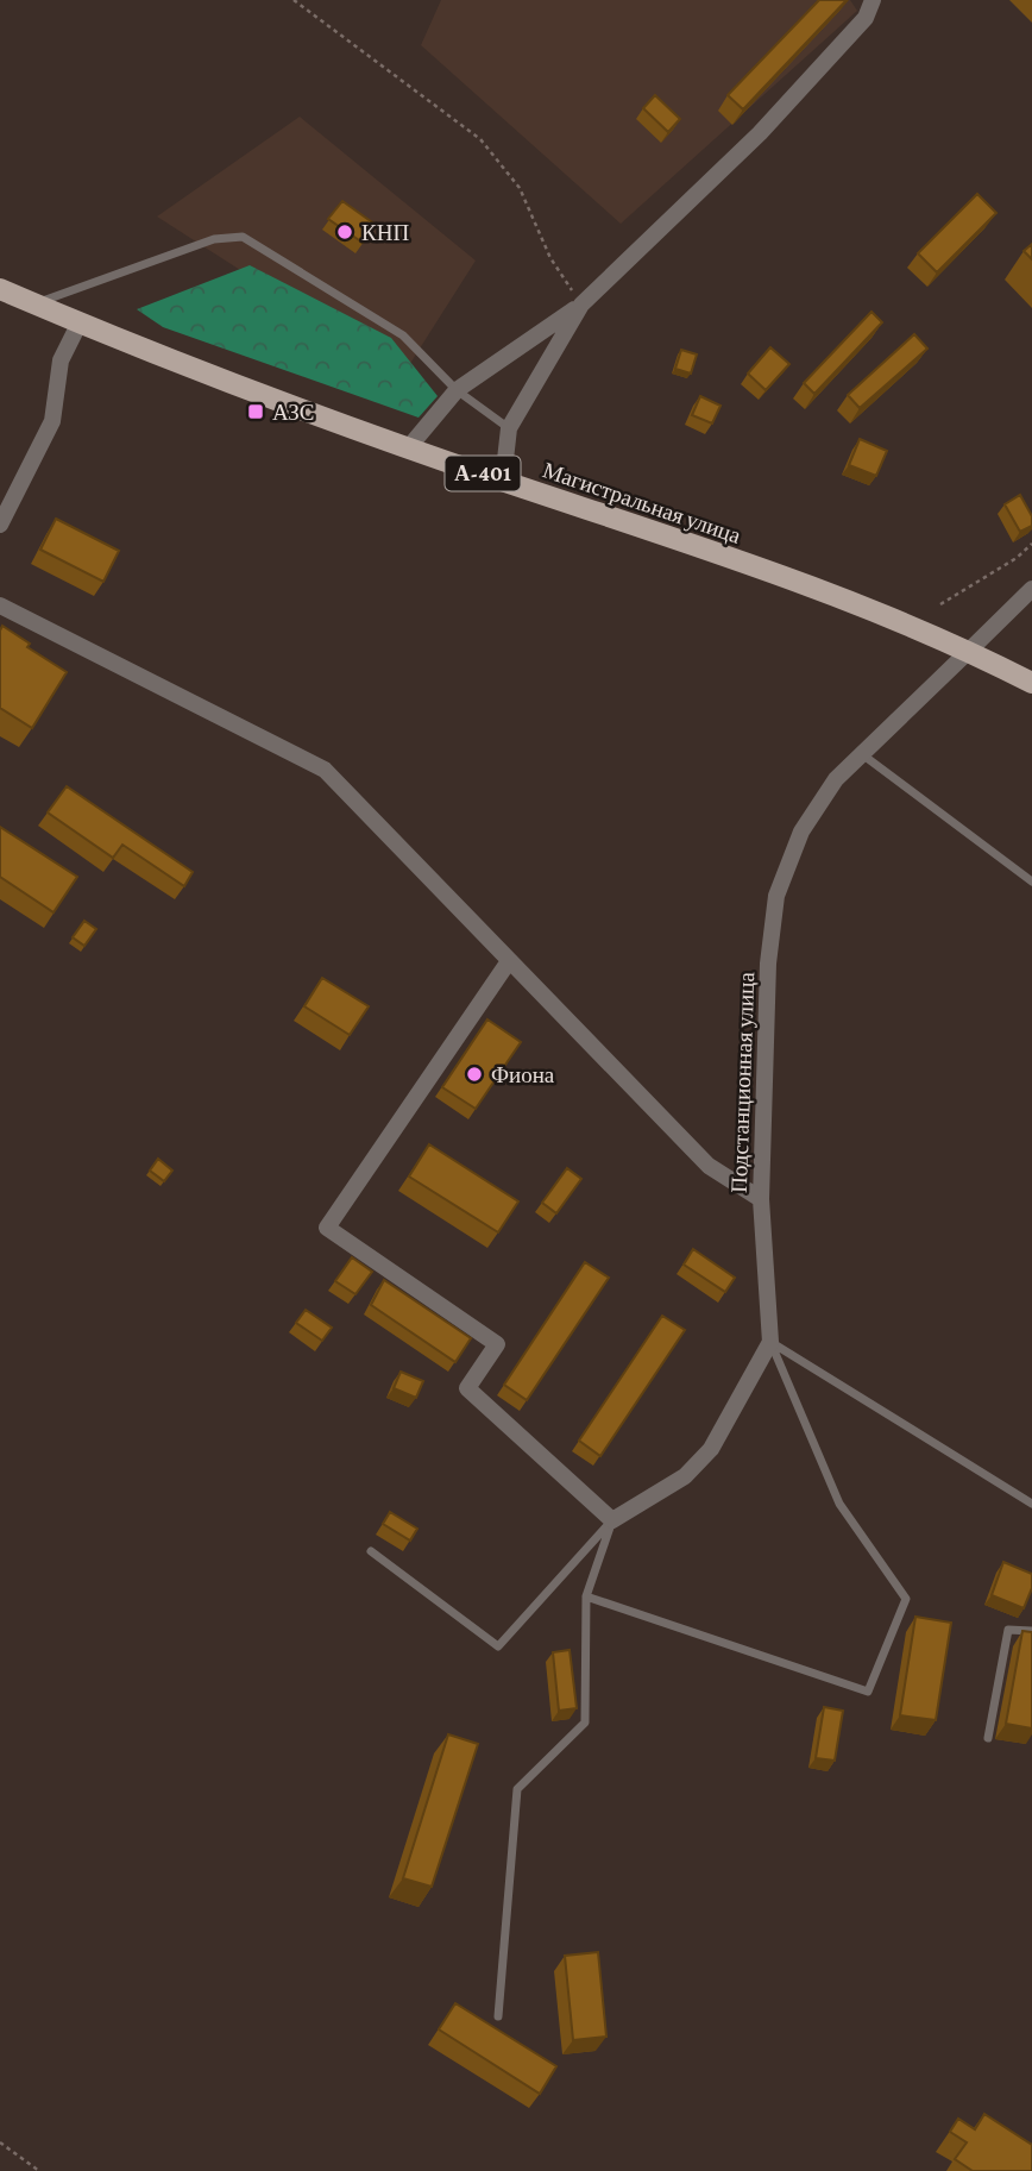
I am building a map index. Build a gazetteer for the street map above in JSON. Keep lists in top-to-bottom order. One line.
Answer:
{"streets":{"main road":["А-401","Магистральная улица"],"street":["Подстанционная улица"]},"crossings":[["Магистральная улица","Подстанционная улица"]],"places":{"other":["КНП","Фиона"],"transit":["АЗС"]}}
